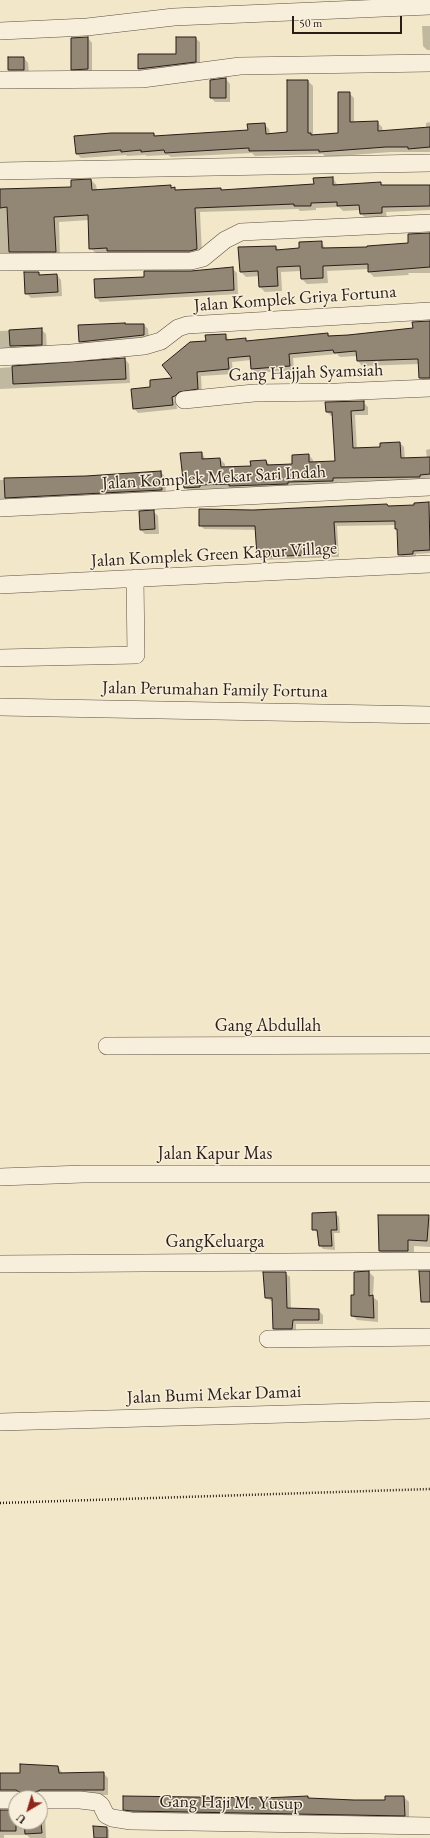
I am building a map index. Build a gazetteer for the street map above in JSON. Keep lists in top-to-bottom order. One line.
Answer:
{"streets":{"street":["Jalan Komplek Griya Fortuna","Gang Hajjah Syamsiah","Jalan Komplek Mekar Sari Indah","Jalan Komplek Green Kapur Village","Jalan Perumahan Family Fortuna","Gang Abdullah","Jalan Kapur Mas","GangKeluarga","Jalan Bumi Mekar Damai","Gang Haji M. Yusup"]},"scale_bar":"50 m","north":"bottom left"}
